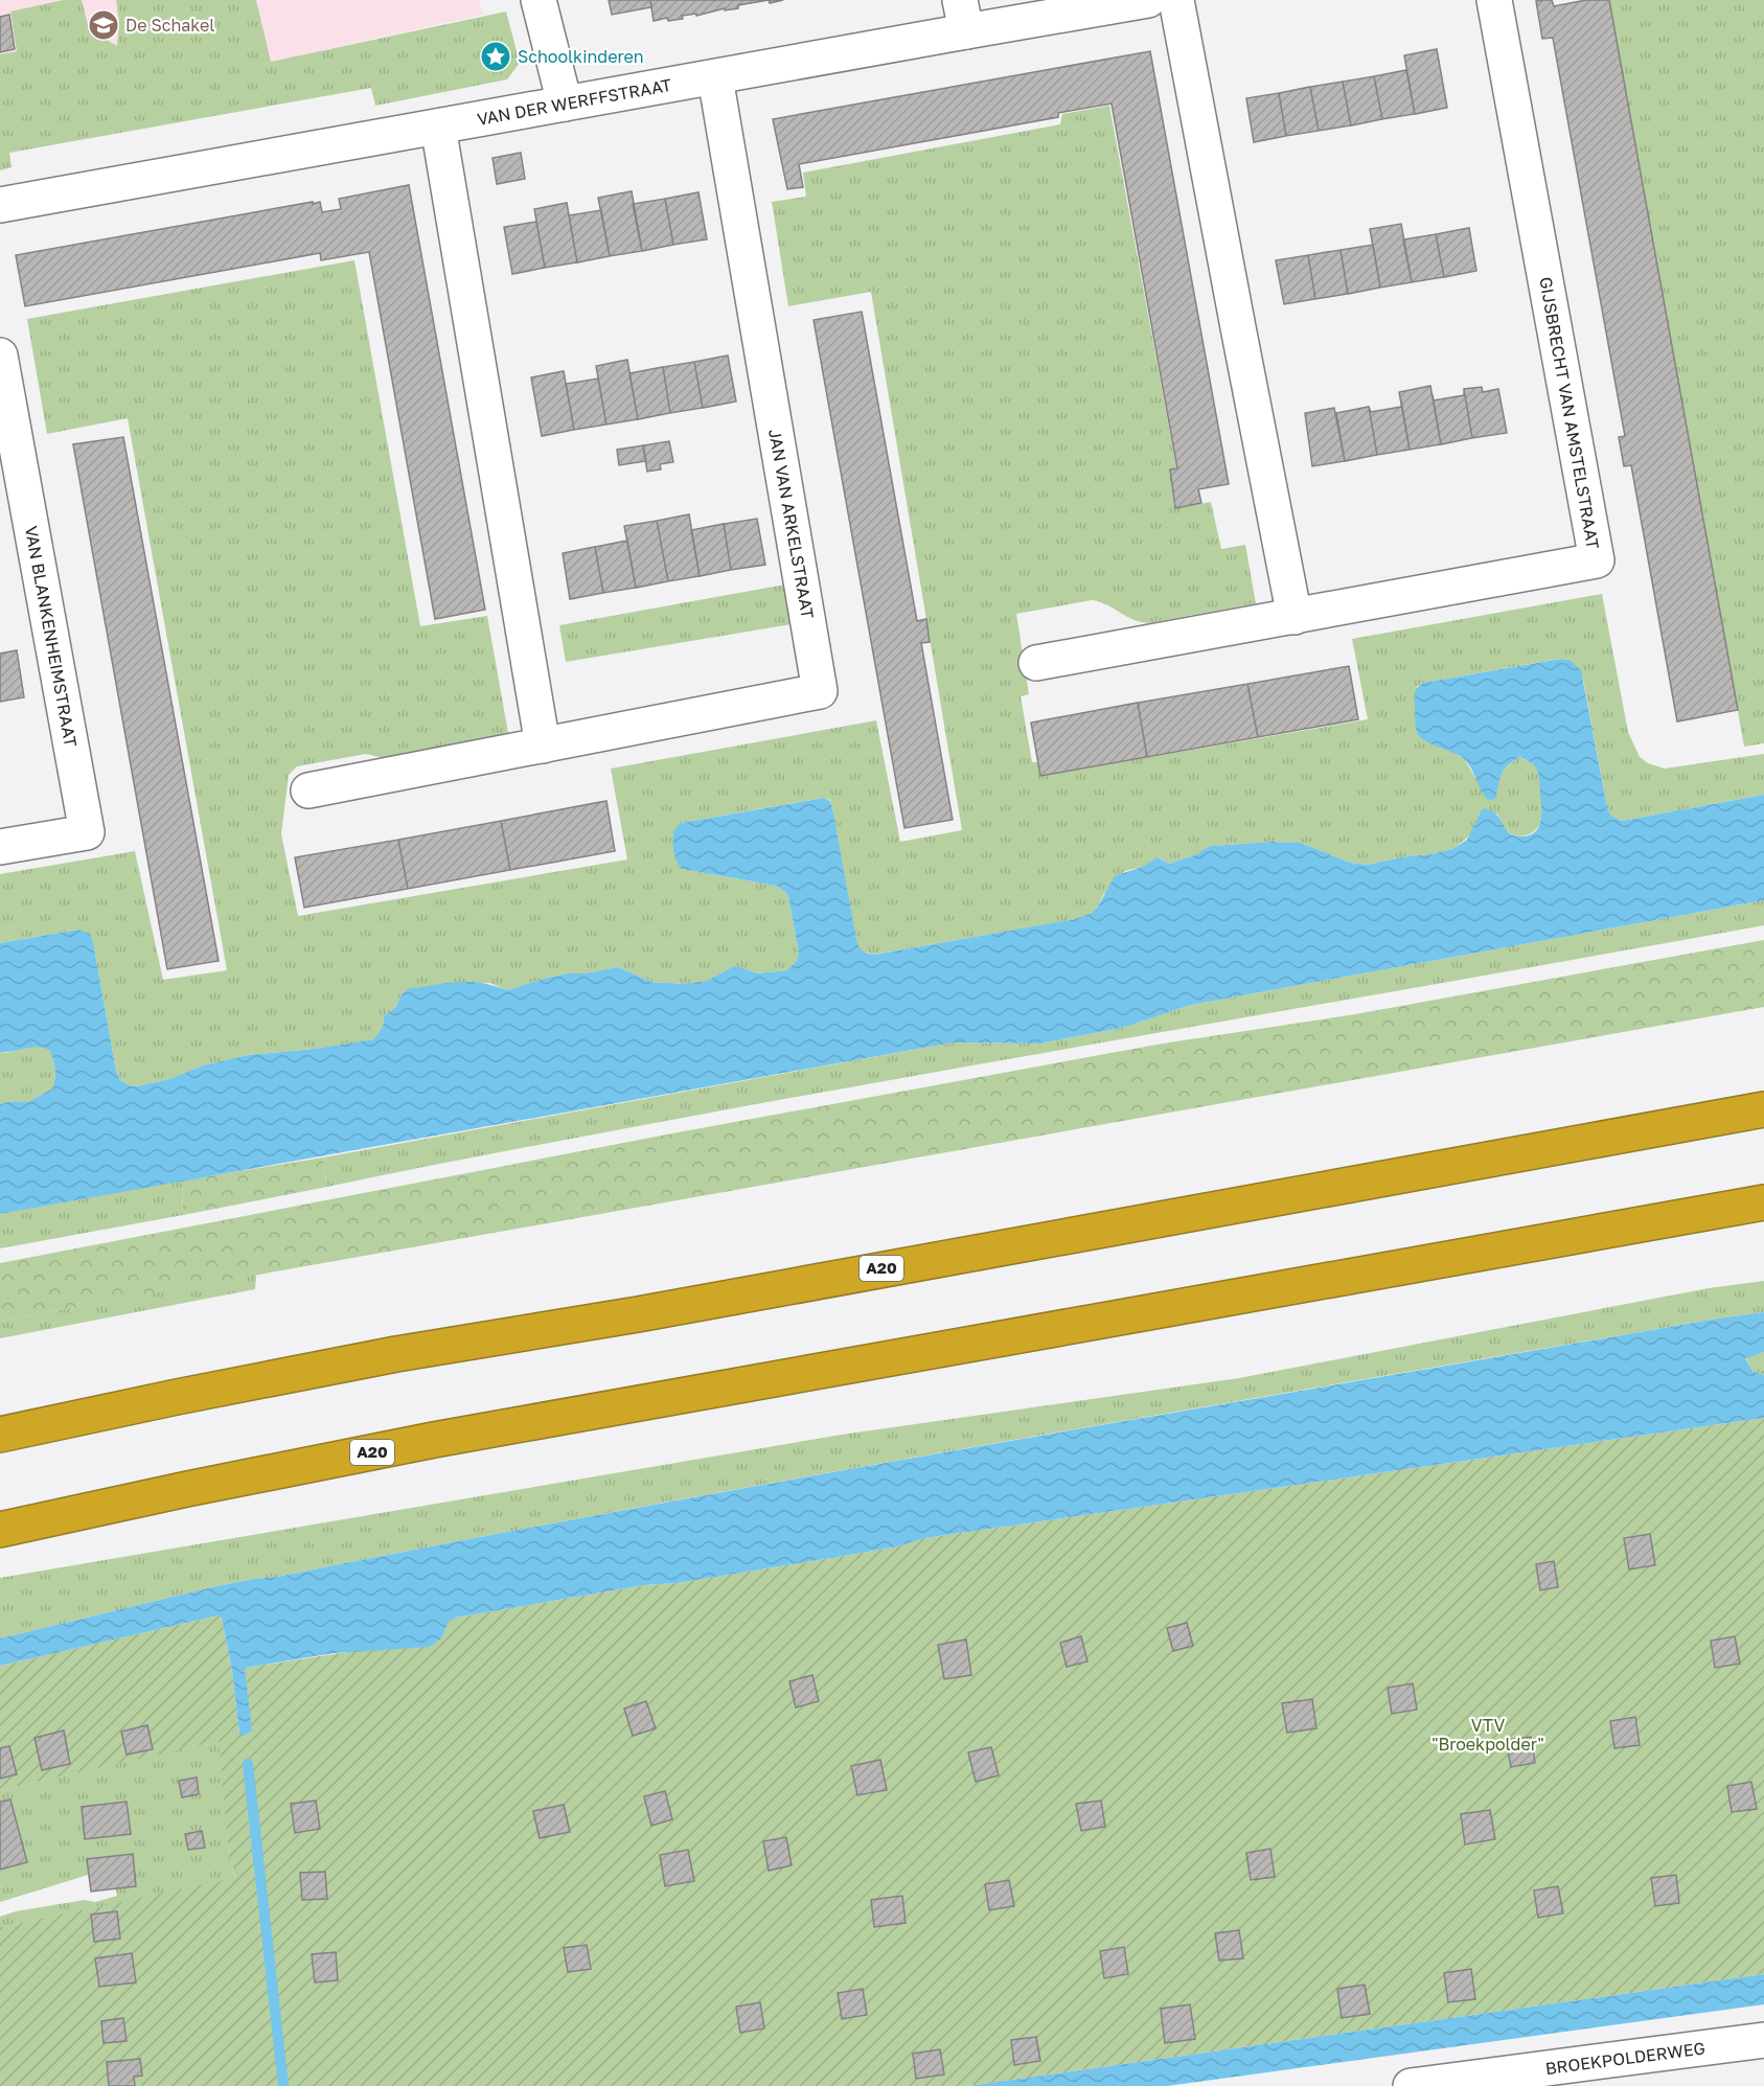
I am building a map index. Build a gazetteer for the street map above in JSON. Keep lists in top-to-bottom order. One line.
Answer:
{"streets":{"highway":["A20"],"street":["VAN DER WERFFSTRAAT","GIJSBRECHT VAN AMSTELSTRAAT","JAN VAN ARKELSTRAAT","VAN BLANKENHEIMSTRAAT","BROEKPOLDERWEG"]},"crossings":[["VAN DER WERFFSTRAAT","JAN VAN ARKELSTRAAT"]],"parks":["VTV \"Broekpolder\""],"places":{"school or university":["De Schakel"],"place":["Schoolkinderen"]}}
